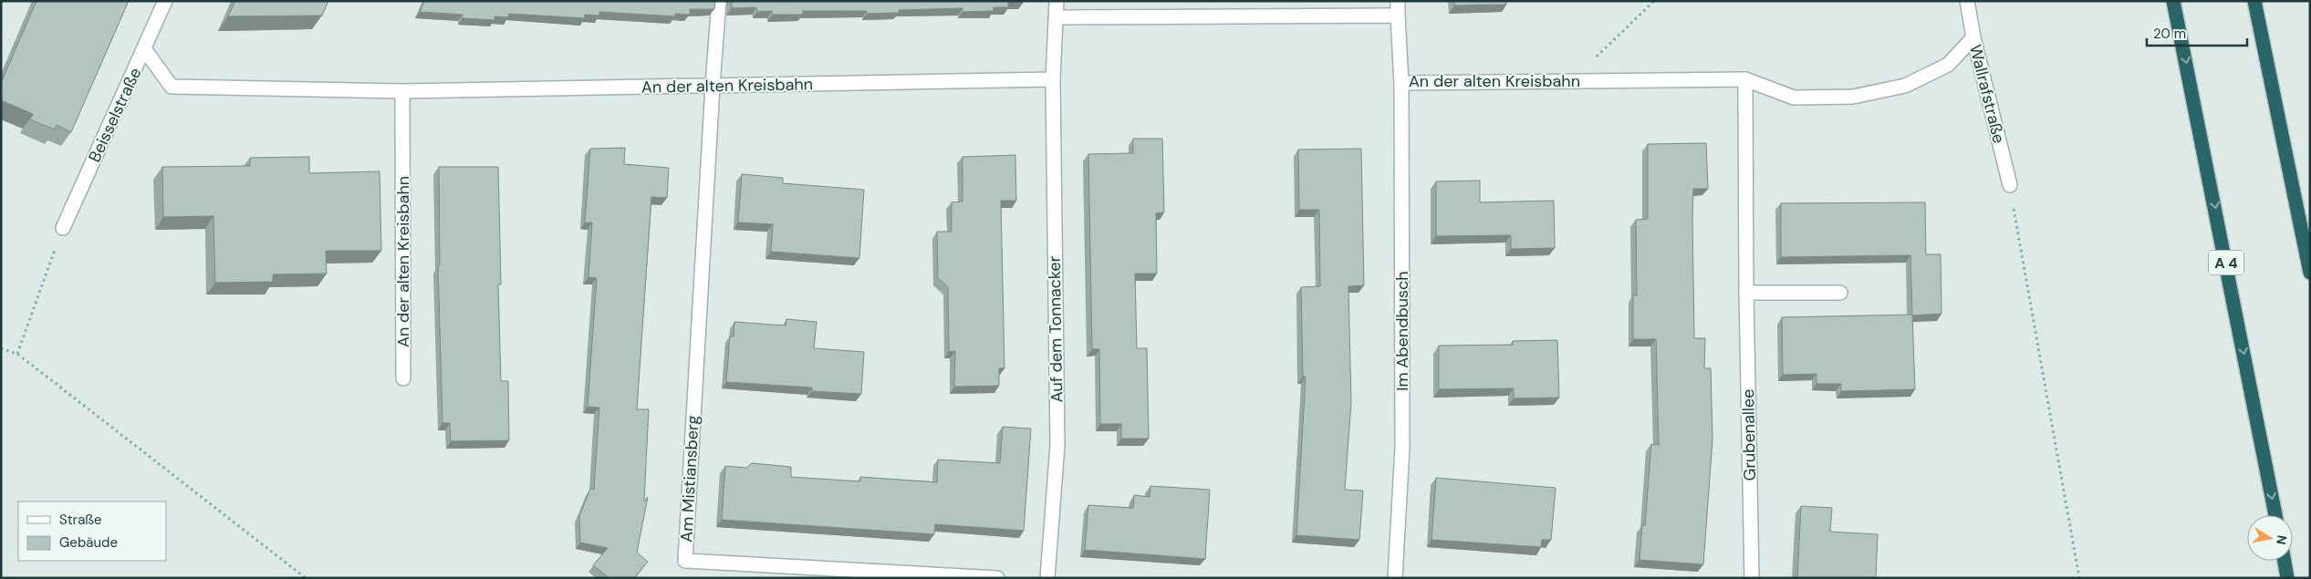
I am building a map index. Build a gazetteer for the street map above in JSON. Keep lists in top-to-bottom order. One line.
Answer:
{"streets":{"highway":["A 4"],"street":["An der alten Kreisbahn","Wallrafstraße","Beisselstraße","Auf dem Tonnacker","Im Abendbusch","Grubenallee","Am Mistiansberg"]},"crossings":[["An der alten Kreisbahn","Wallrafstraße"],["An der alten Kreisbahn","Beisselstraße"],["An der alten Kreisbahn","Auf dem Tonnacker"],["An der alten Kreisbahn","Im Abendbusch"],["An der alten Kreisbahn","Grubenallee"],["An der alten Kreisbahn","Am Mistiansberg"]],"legend":["Straße","Gebäude"],"scale_bar":"20 m","north":"right"}
